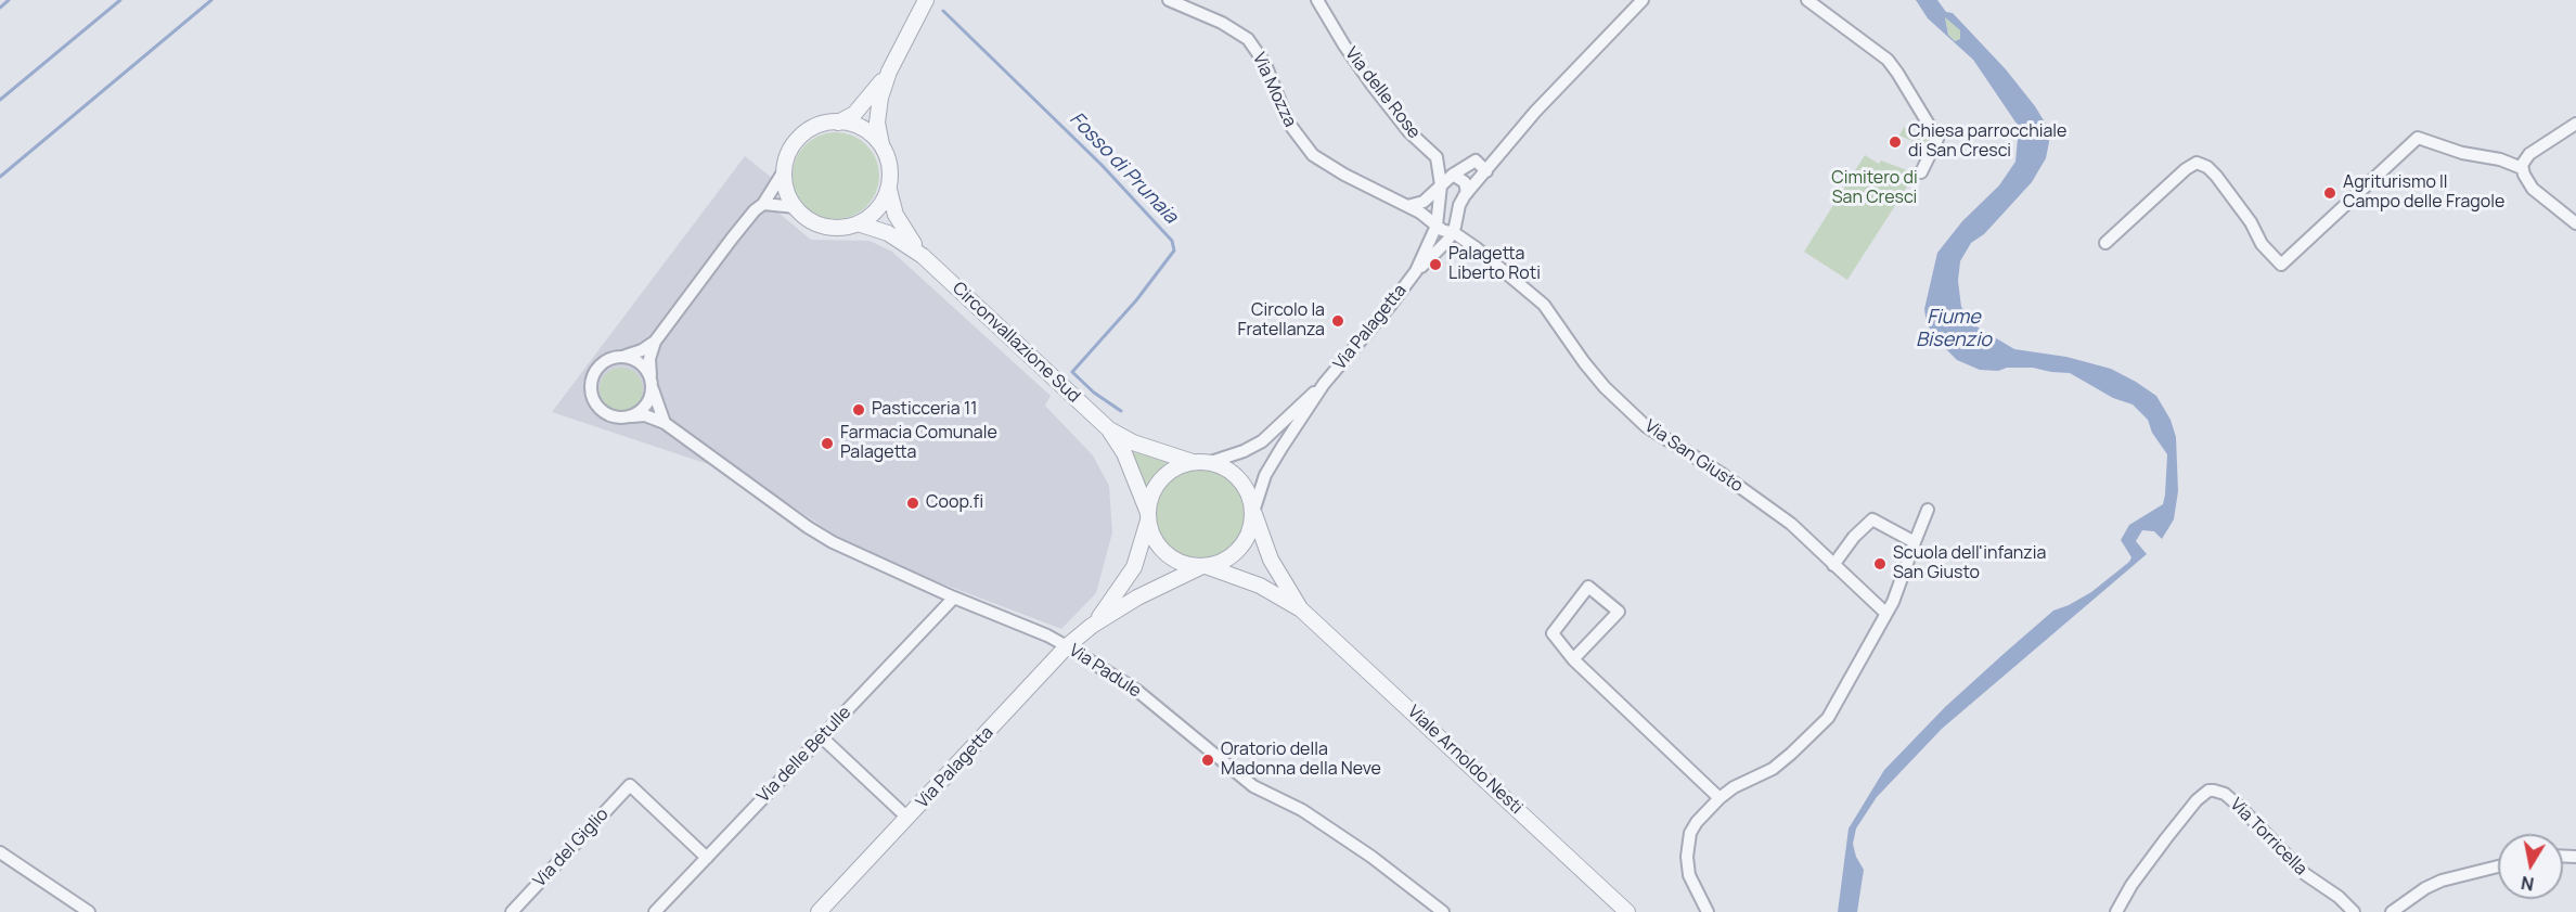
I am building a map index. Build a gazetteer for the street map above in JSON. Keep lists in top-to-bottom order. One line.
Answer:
{"streets":{"street":["Via Mozza","Via delle Rose","Via Palagetta","Circonvallazione Sud","Via San Giusto","Via Padule","Via delle Betulle","Viale Arnoldo Nesti","Via Torricella","Via del Giglio"]},"crossings":[["Via Mozza","Via Palagetta"],["Via Mozza","Via San Giusto"],["Via Palagetta","Circonvallazione Sud"],["Via Palagetta","Via San Giusto"],["Via Palagetta","Via Padule"],["Via Palagetta","Viale Arnoldo Nesti"],["Circonvallazione Sud","Viale Arnoldo Nesti"],["Via Padule","Via delle Betulle"],["Via delle Betulle","Via del Giglio"]],"water":["Fosso di Prunaia","Fiume Bisenzio"],"parks":["Cimitero di San Cresci"],"places":["Chiesa parrocchiale di San Cresci","Agriturismo Il Campo delle Fragole","Palagetta Liberto Roti","Circolo la Fratellanza","Pasticceria 11","Farmacia Comunale Palagetta","Coop.fi","Scuola dell'infanzia San Giusto","Oratorio della Madonna della Neve"],"north":"bottom"}
